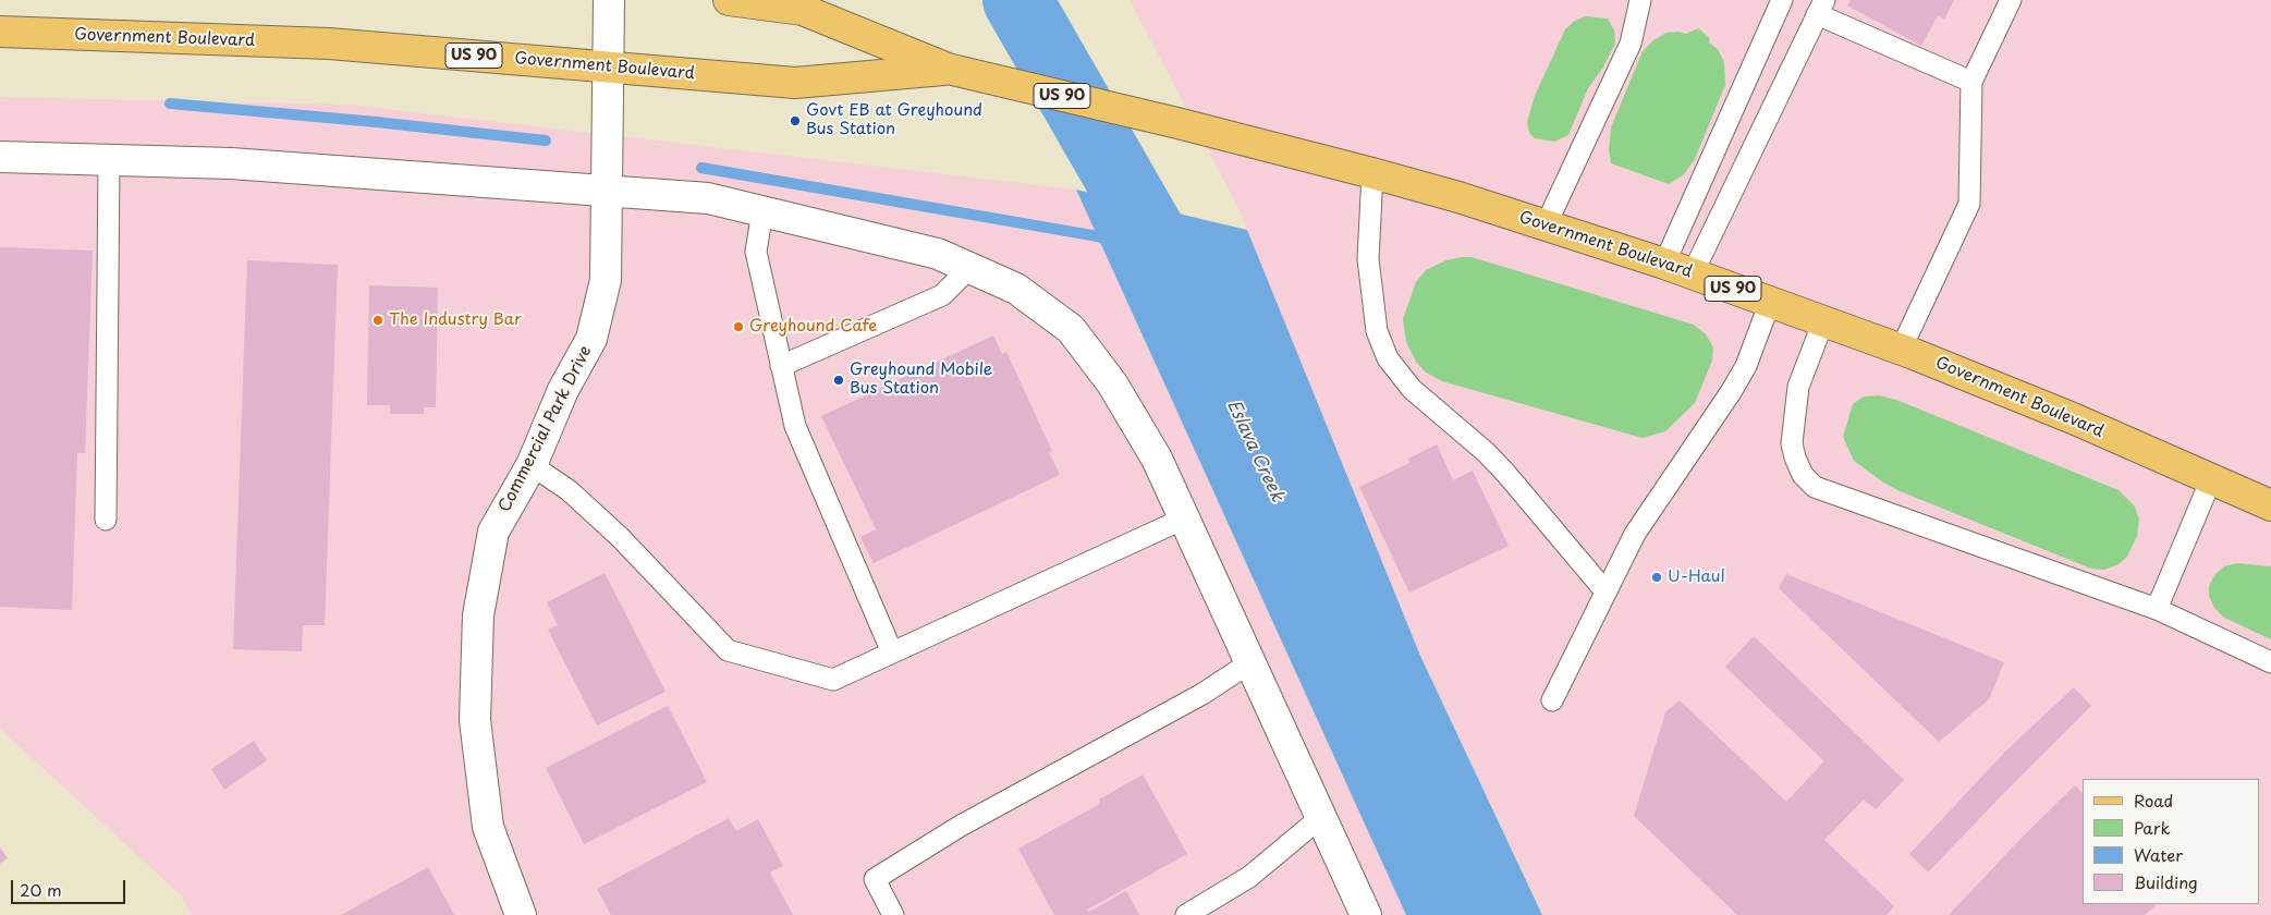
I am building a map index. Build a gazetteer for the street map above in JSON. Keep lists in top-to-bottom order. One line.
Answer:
{"streets":{"main road":["Government Boulevard","US 90"],"street":["Commercial Park Drive"]},"crossings":[["Government Boulevard","Commercial Park Drive"]],"water":["Eslava Creek"],"places":["Govt EB at Greyhound Bus Station","The Industry Bar","Greyhound Cafe","Greyhound Mobile Bus Station","U-Haul"],"legend":["Road","Park","Water","Building"],"scale_bar":"20 m"}
